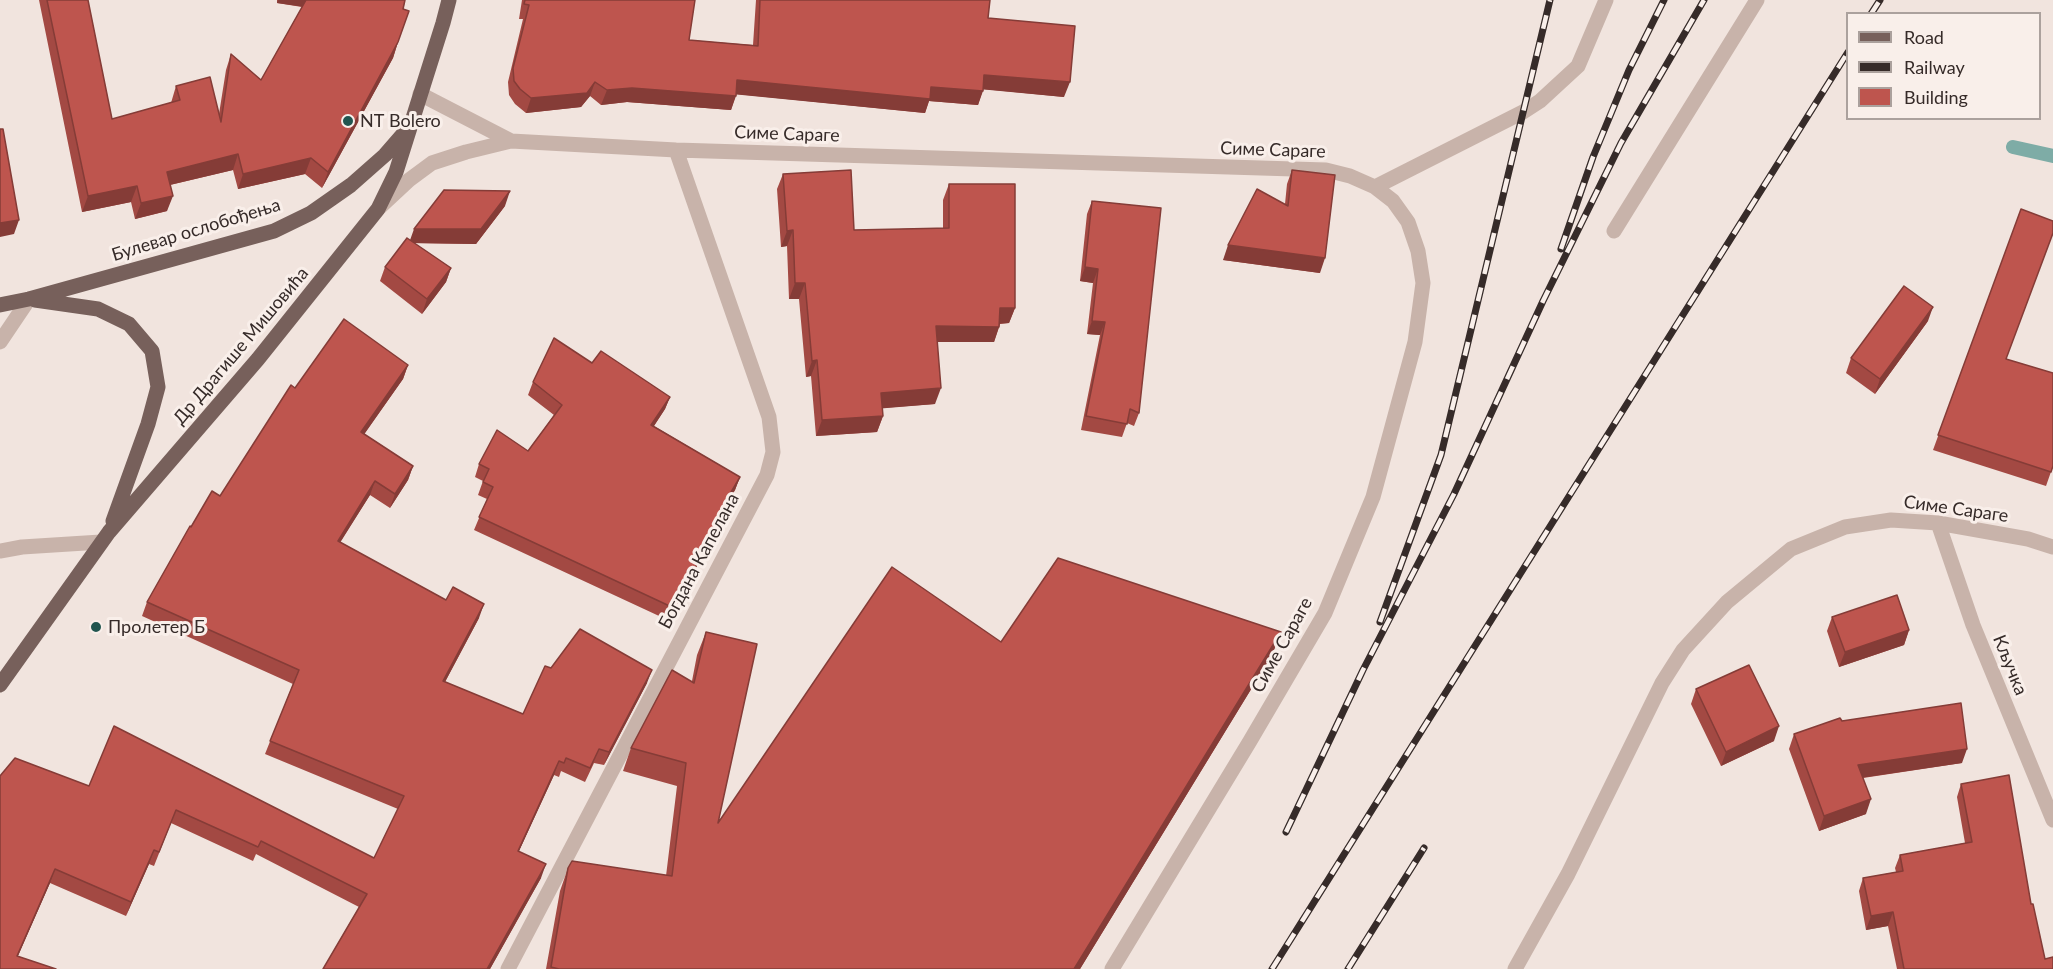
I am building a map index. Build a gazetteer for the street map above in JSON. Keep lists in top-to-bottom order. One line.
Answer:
{"streets":{"main road":["Булевар ослобођења","Др Драгише Мишовића"],"street":["Симе Сараге","Богдана Капелана","Кључка"]},"crossings":[["Симе Сараге","Др Драгише Мишовића"],["Симе Сараге","Богдана Капелана"],["Симе Сараге","Кључка"],["Булевар ослобођења","Др Драгише Мишовића"]],"places":["NT Bolero","Пролетер Б"],"legend":["Road","Railway","Building"]}
